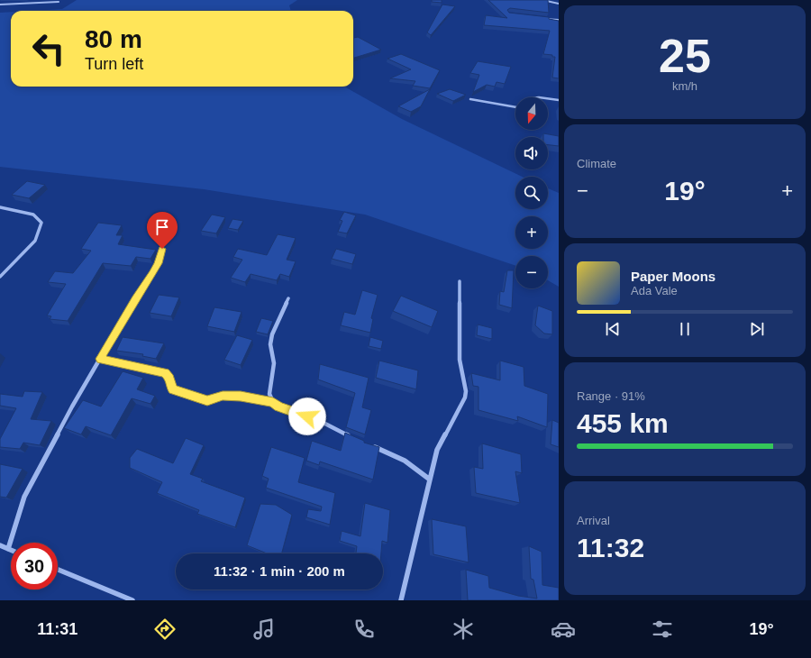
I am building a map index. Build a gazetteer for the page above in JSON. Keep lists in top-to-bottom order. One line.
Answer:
{"north":"bottom","page":{"tile":[["25","km/h"],"Climate",["Range · 91%","455 km"],["Arrival","11:32"]],"turn":["80 m","Turn left"],"map_buttons":["+","−"],"heat":["−","19°","+"],"song":["Paper Moons","Ada Vale"],"limit":"30","trip":"11:32 · 1 min · 200 m","tabs":["11:31","19°"]}}
